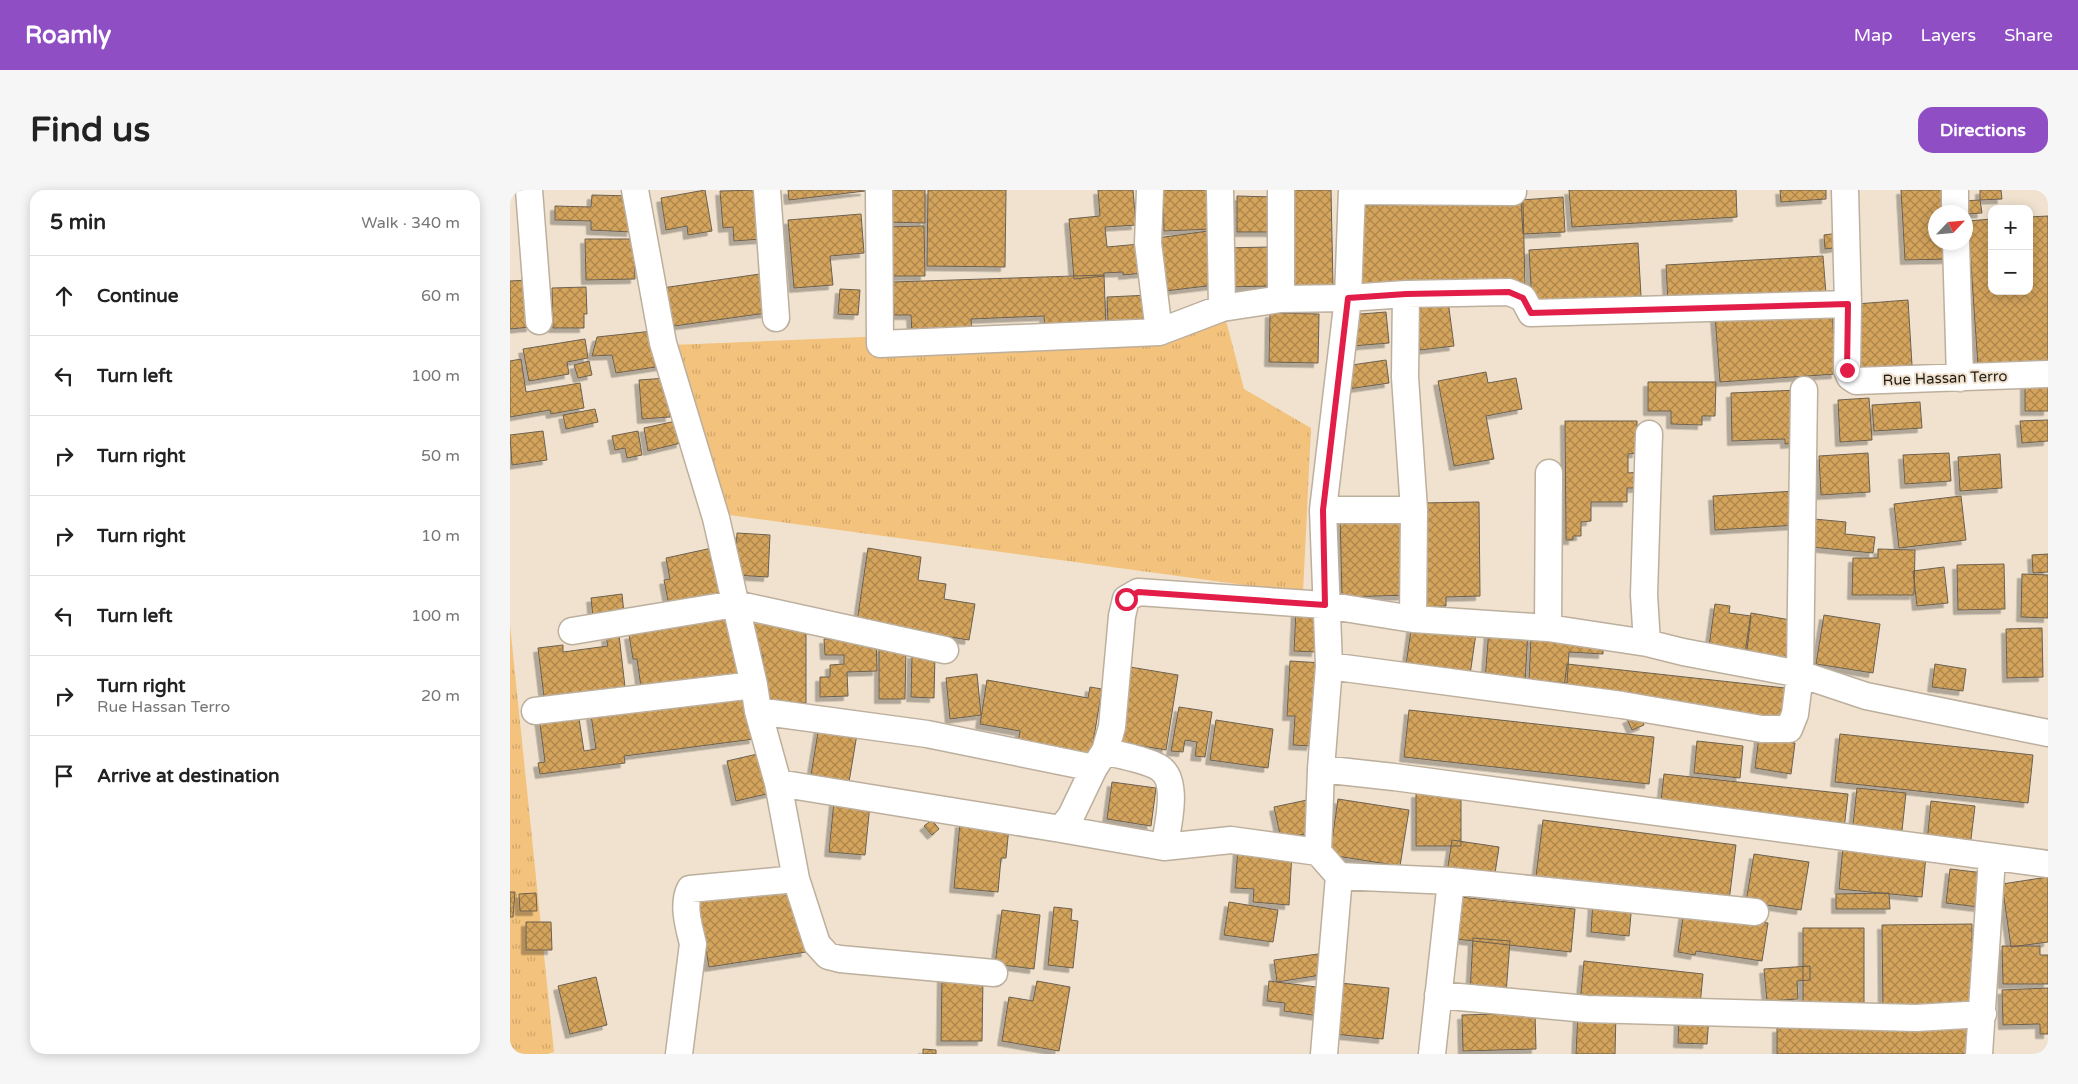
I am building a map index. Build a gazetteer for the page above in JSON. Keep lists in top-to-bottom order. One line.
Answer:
{"streets":{"street":["Rue Hassan Terro"]},"north":"top right","page":{"header":"Roamly","nav":["Map","Layers","Share"],"buttons":"Directions","title":"Find us","heading":["5 min","Walk · 340 m"],"map_buttons":["+","−"],"list":[["Continue","60 m"],["Turn left","100 m"],["Turn right","50 m"],["Turn right","10 m"],["Turn left","100 m"],["Turn right","Rue Hassan Terro","20 m"],"Arrive at destination"]}}
